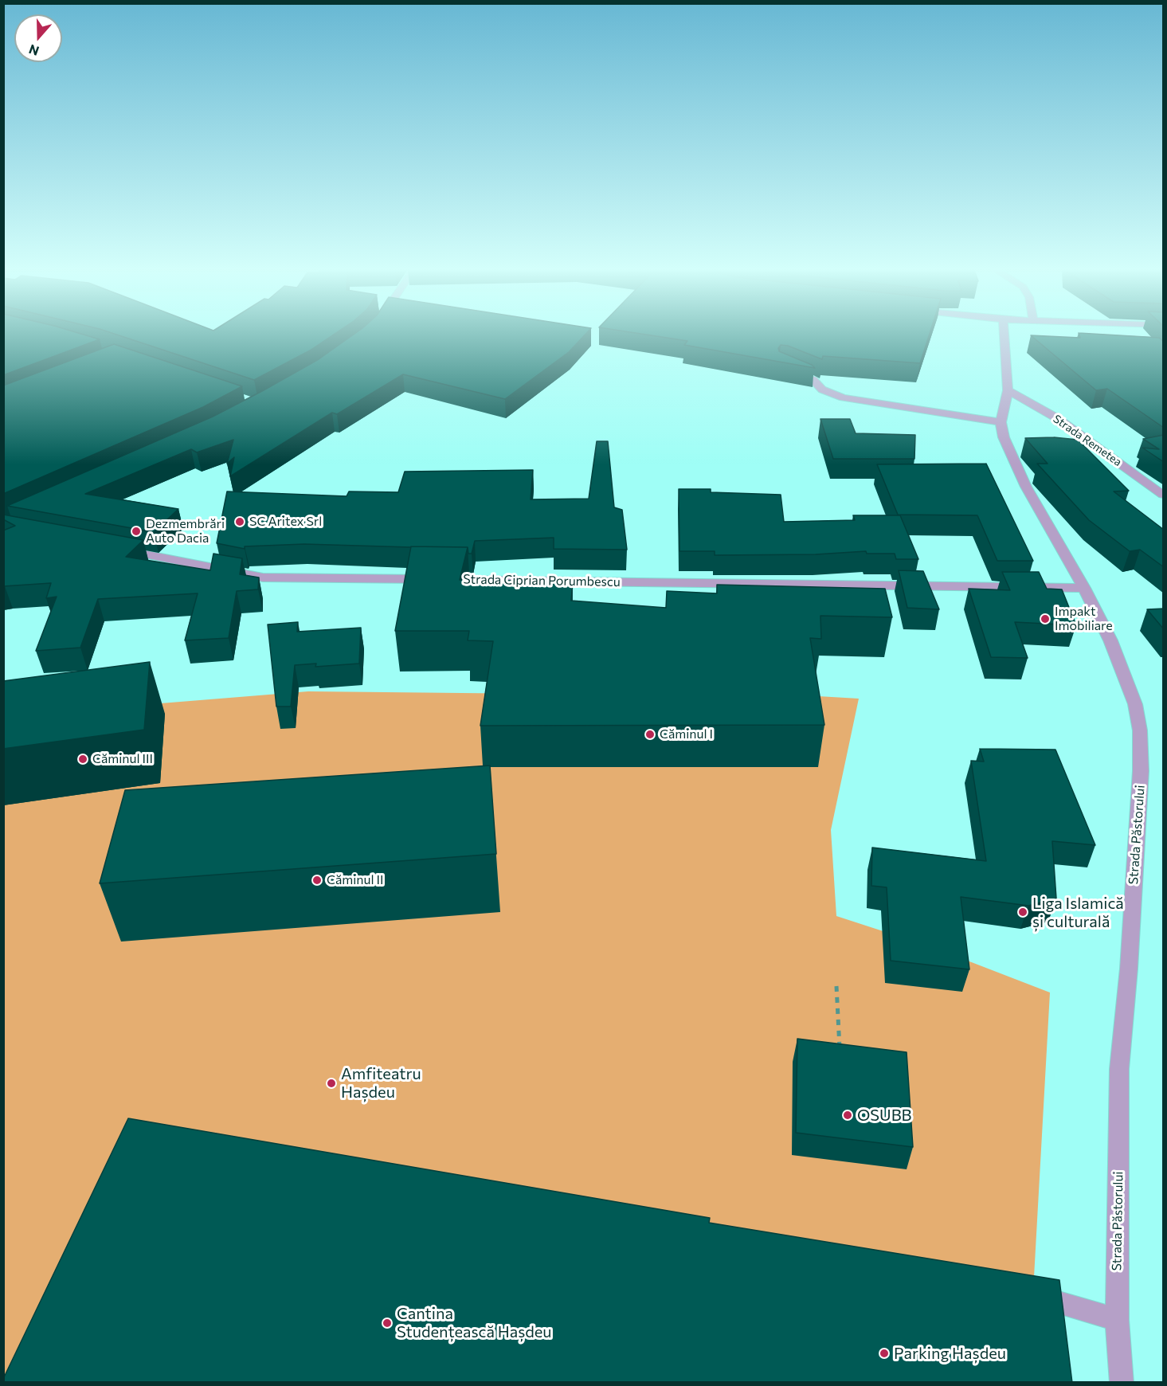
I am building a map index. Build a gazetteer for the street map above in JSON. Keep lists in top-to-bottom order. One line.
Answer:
{"streets":{"street":["Strada Remetea","Strada Ciprian Porumbescu","Strada Păstorului"]},"crossings":[["Strada Remetea","Strada Păstorului"],["Strada Ciprian Porumbescu","Strada Păstorului"]],"places":["SC Aritex Srl","Dezmembrări Auto Dacia","Impakt Imobiliare","Căminul I","Căminul III","Căminul II","Liga Islamică și culturală","Amfiteatru Hașdeu","OSUBB","Cantina Studențească Hașdeu","Parking Hașdeu"],"north":"bottom"}
